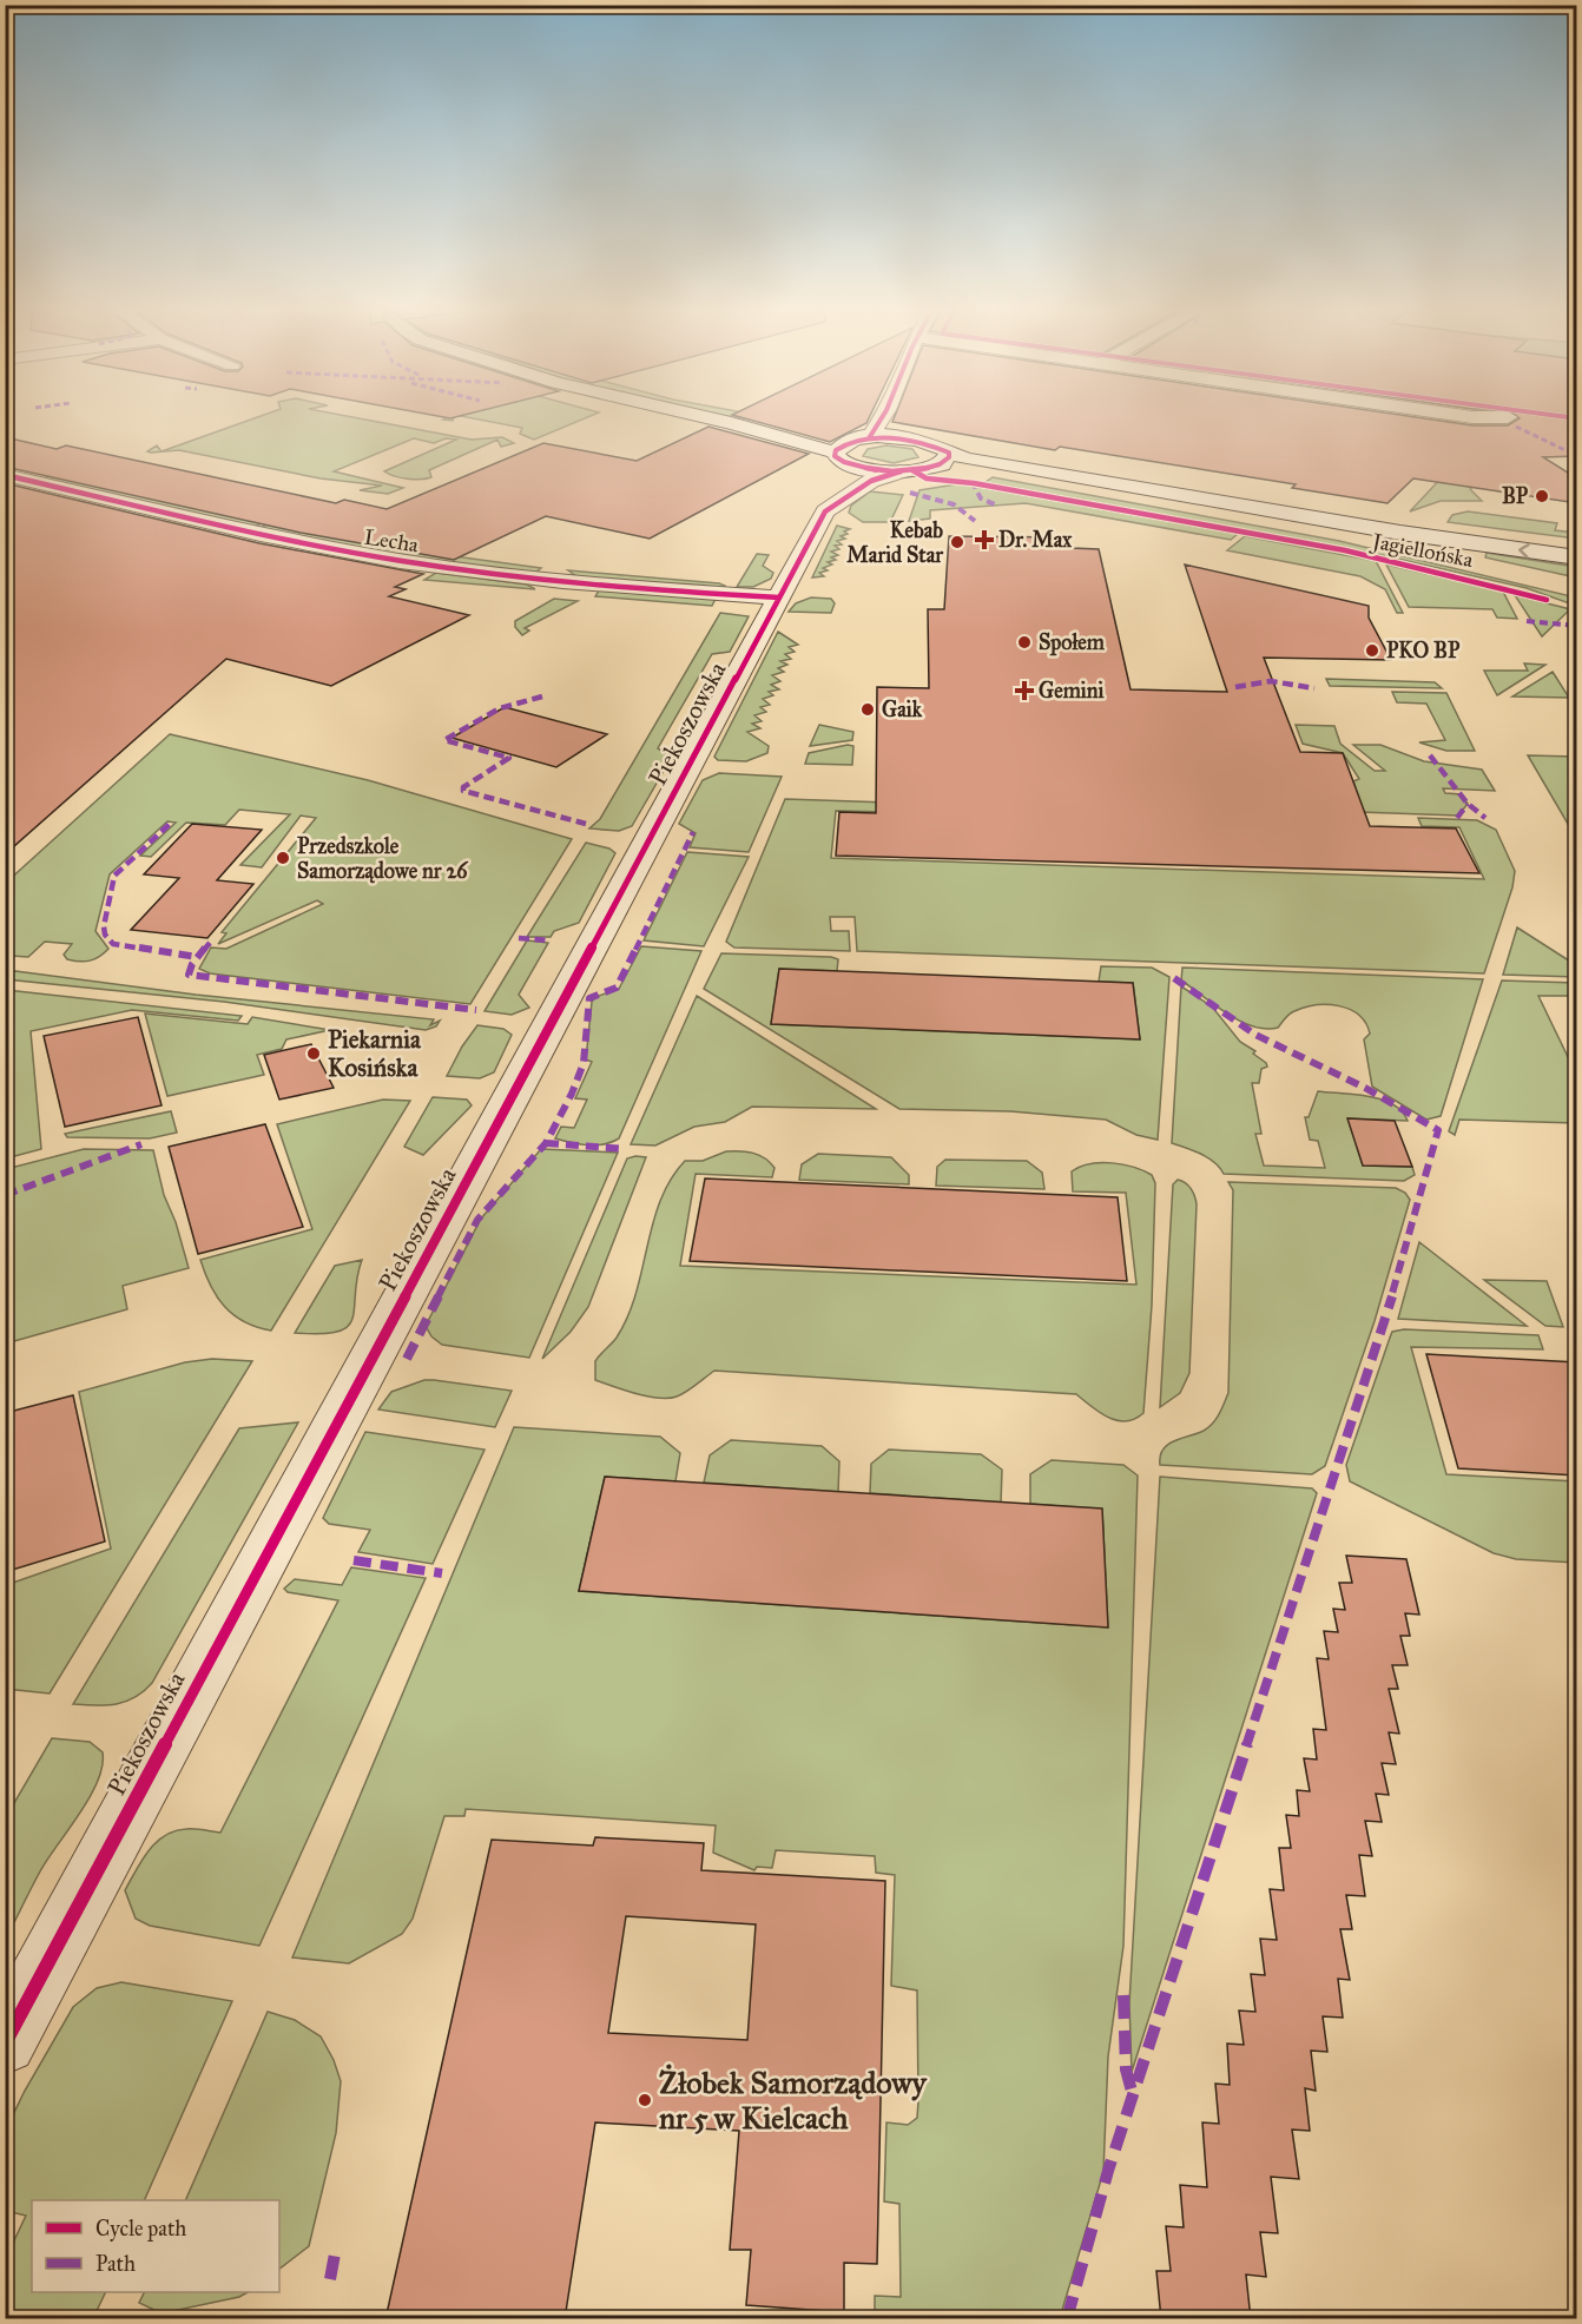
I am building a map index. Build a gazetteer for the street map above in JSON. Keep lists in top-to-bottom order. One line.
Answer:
{"streets":{"street":["Lecha","Jagiellońska","Piekoszowska"]},"crossings":[["Lecha","Piekoszowska"],["Jagiellońska","Piekoszowska"]],"places":{"other":["BP","Kebab Marid Star","Społem","PKO BP","Gaik","Przedszkole Samorządowe nr 26","Piekarnia Kosińska","Żłobek Samorządowy nr 5 w Kielcach"],"health":["Dr. Max","Gemini"]},"legend":["Cycle path","Path"]}
